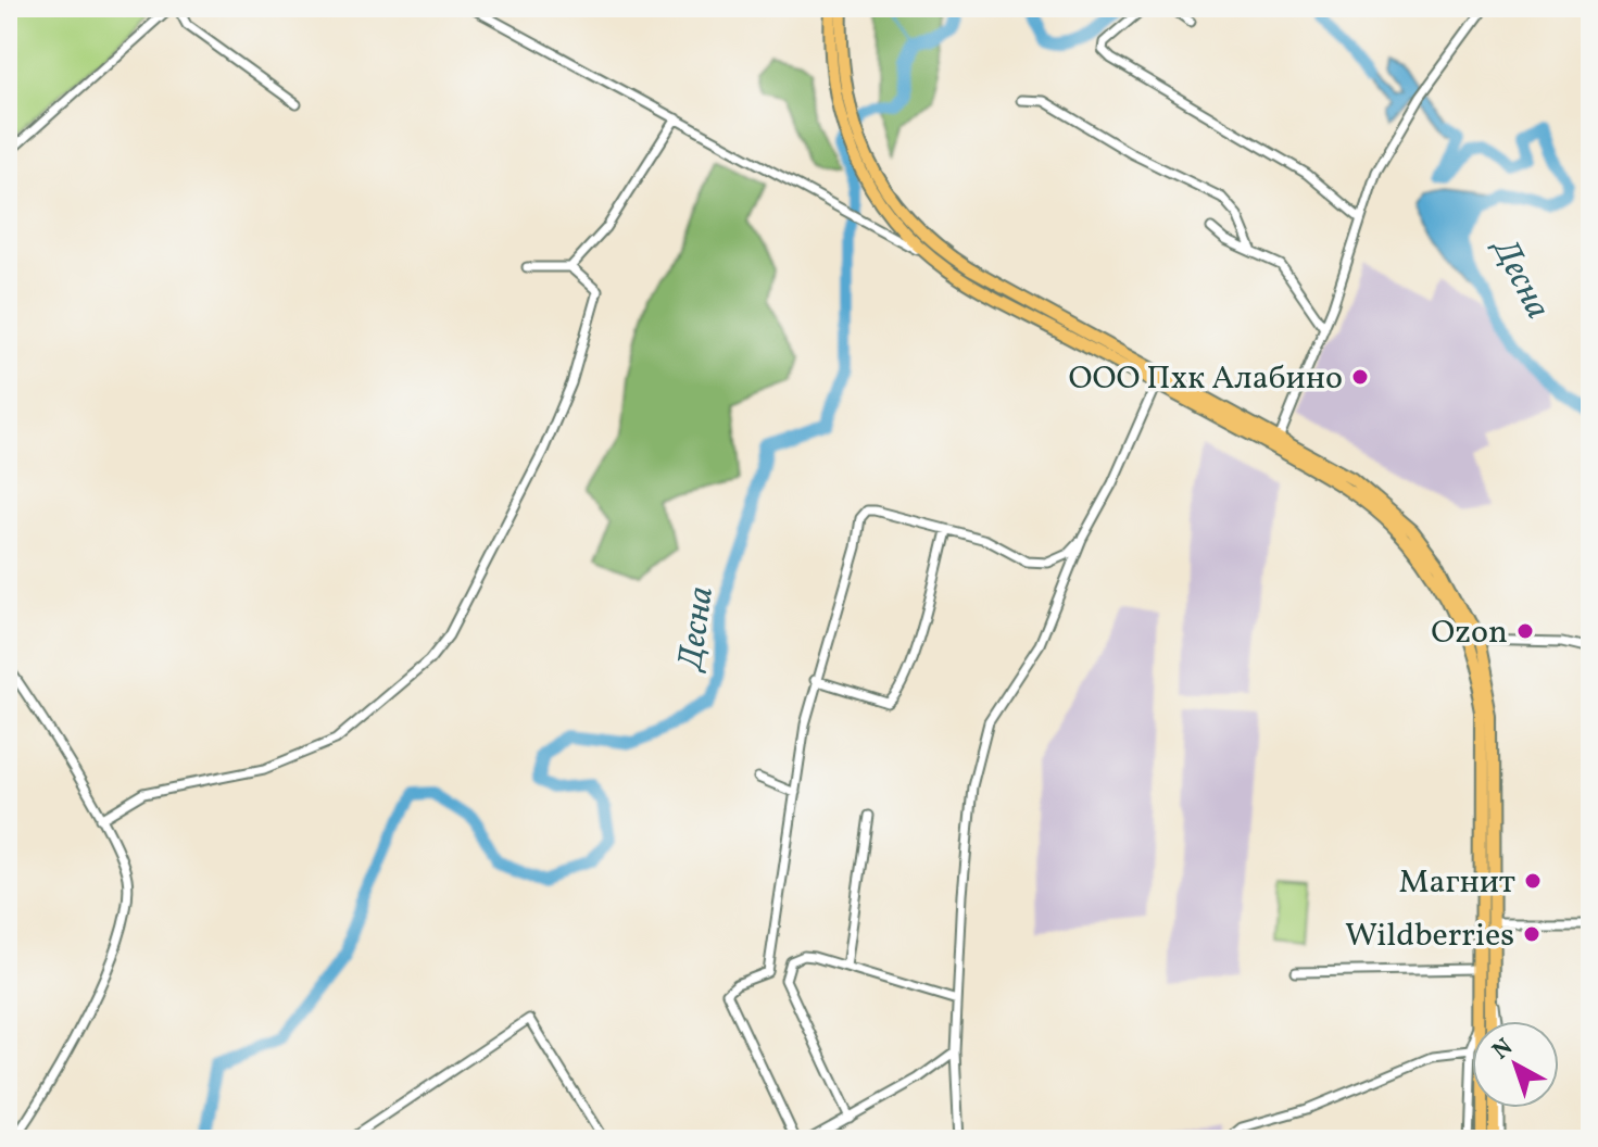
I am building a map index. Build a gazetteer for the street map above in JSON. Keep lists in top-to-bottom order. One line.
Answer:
{"water":["Десна"],"places":["ООО Пхк Алабино","Ozon","Магнит","Wildberries"],"north":"top left"}
